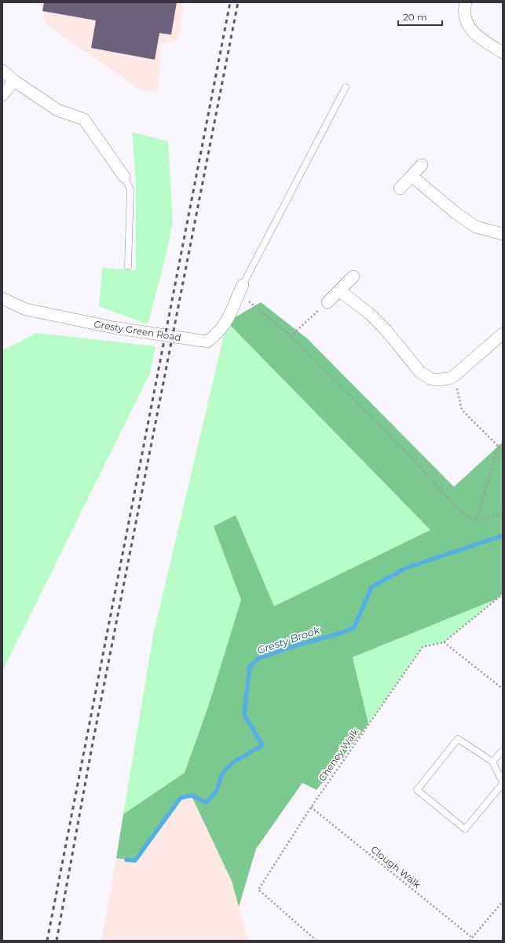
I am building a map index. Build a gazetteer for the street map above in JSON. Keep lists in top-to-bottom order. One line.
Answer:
{"streets":{"street":["Gresty Green Road"],"path":["Cheney Walk","Clough Walk"]},"crossings":[["Cheney Walk","Clough Walk"]],"water":["Gresty Brook"],"scale_bar":"20 m"}
